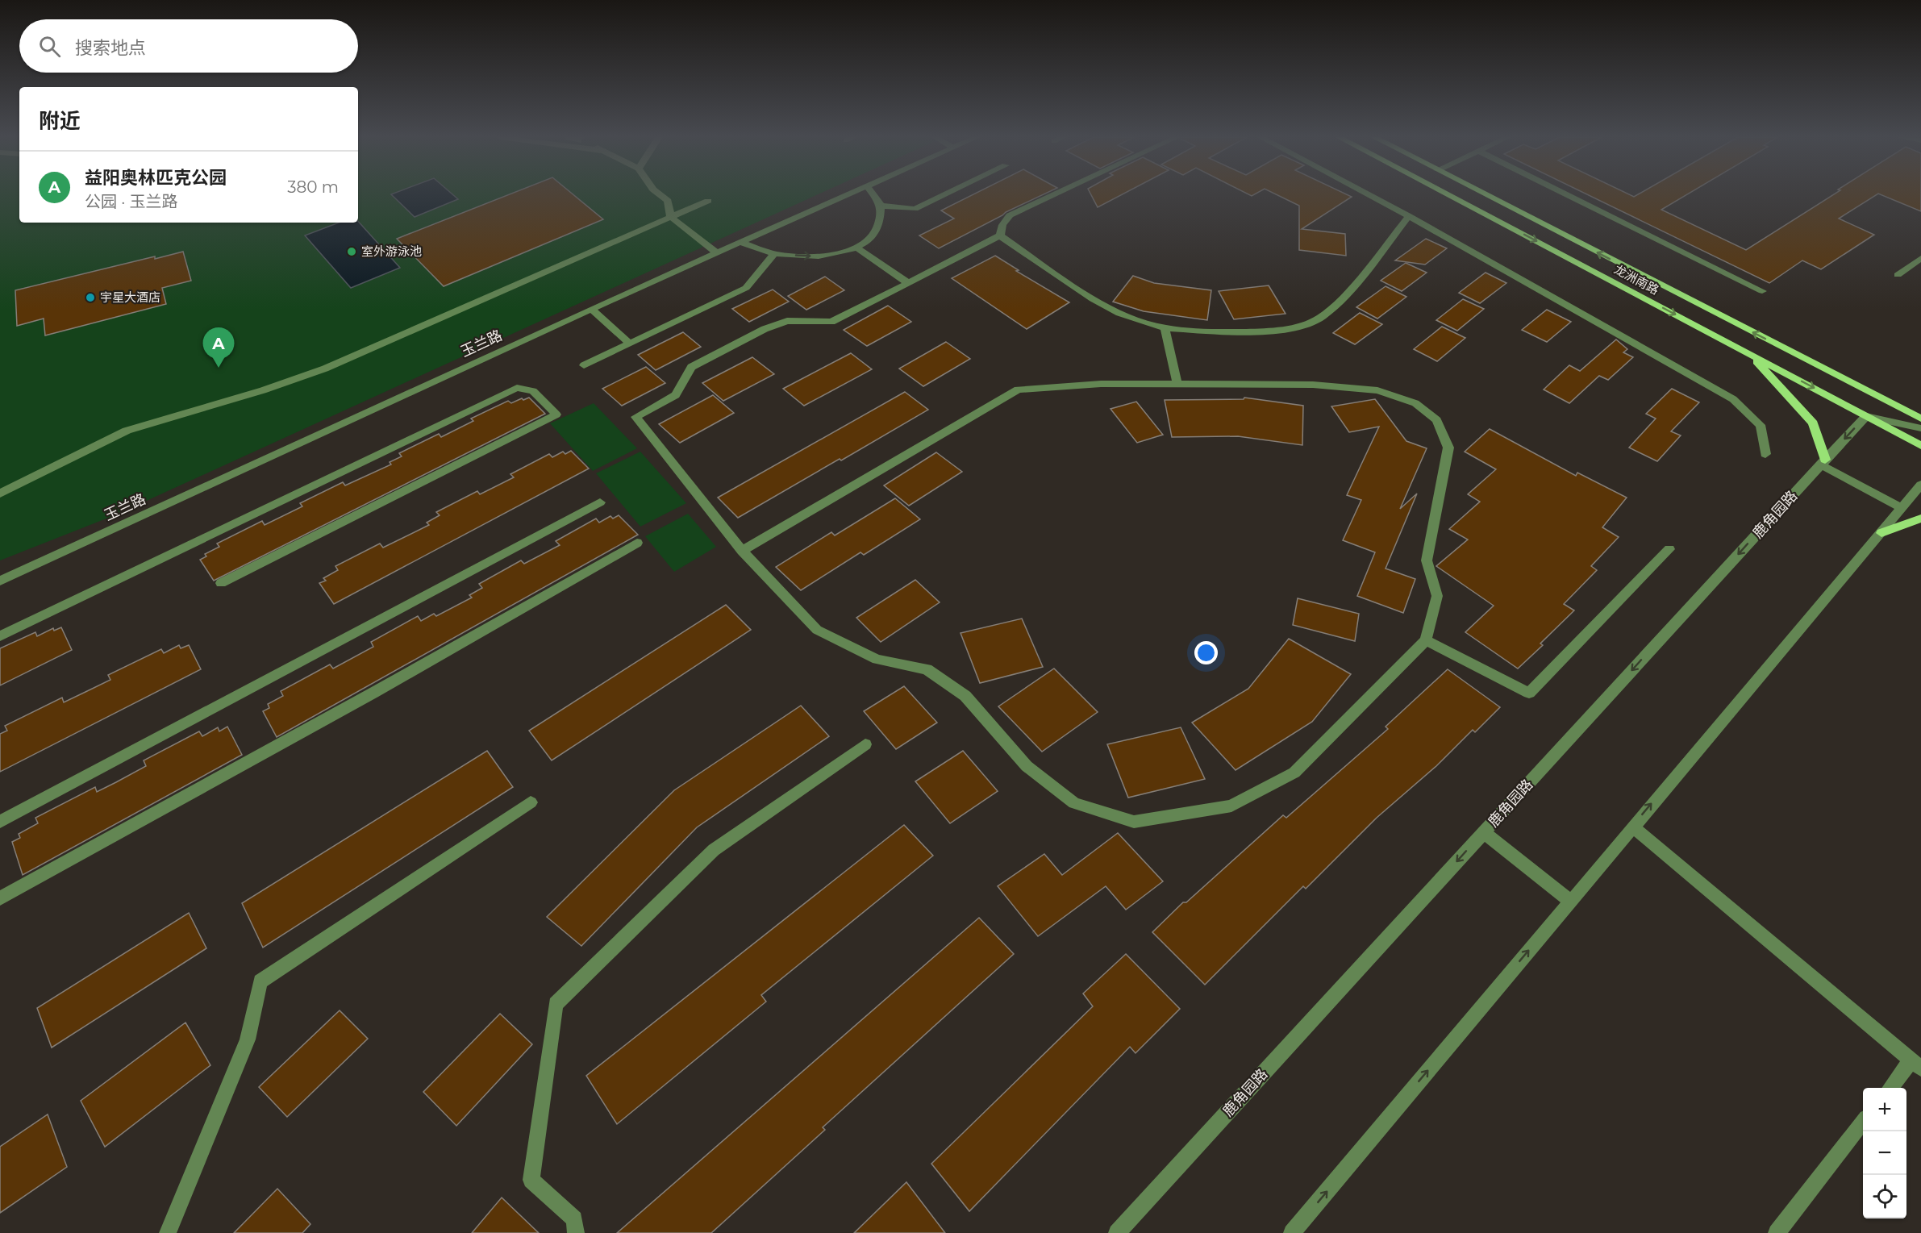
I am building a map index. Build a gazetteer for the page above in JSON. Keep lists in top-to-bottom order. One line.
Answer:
{"streets":{"main road":["龙洲南路"],"street":["玉兰路","鹿角园路"]},"crossings":[["龙洲南路","鹿角园路"]],"places":["室外游泳池","宇星大酒店"],"page":{"search":"搜索地点","heading":"附近","list":[{"mark":"A","name":"益阳奥林匹克公园","note":"公园 · 玉兰路","value":"380 m"}],"pins":"A","map_buttons":["+","−"]}}
